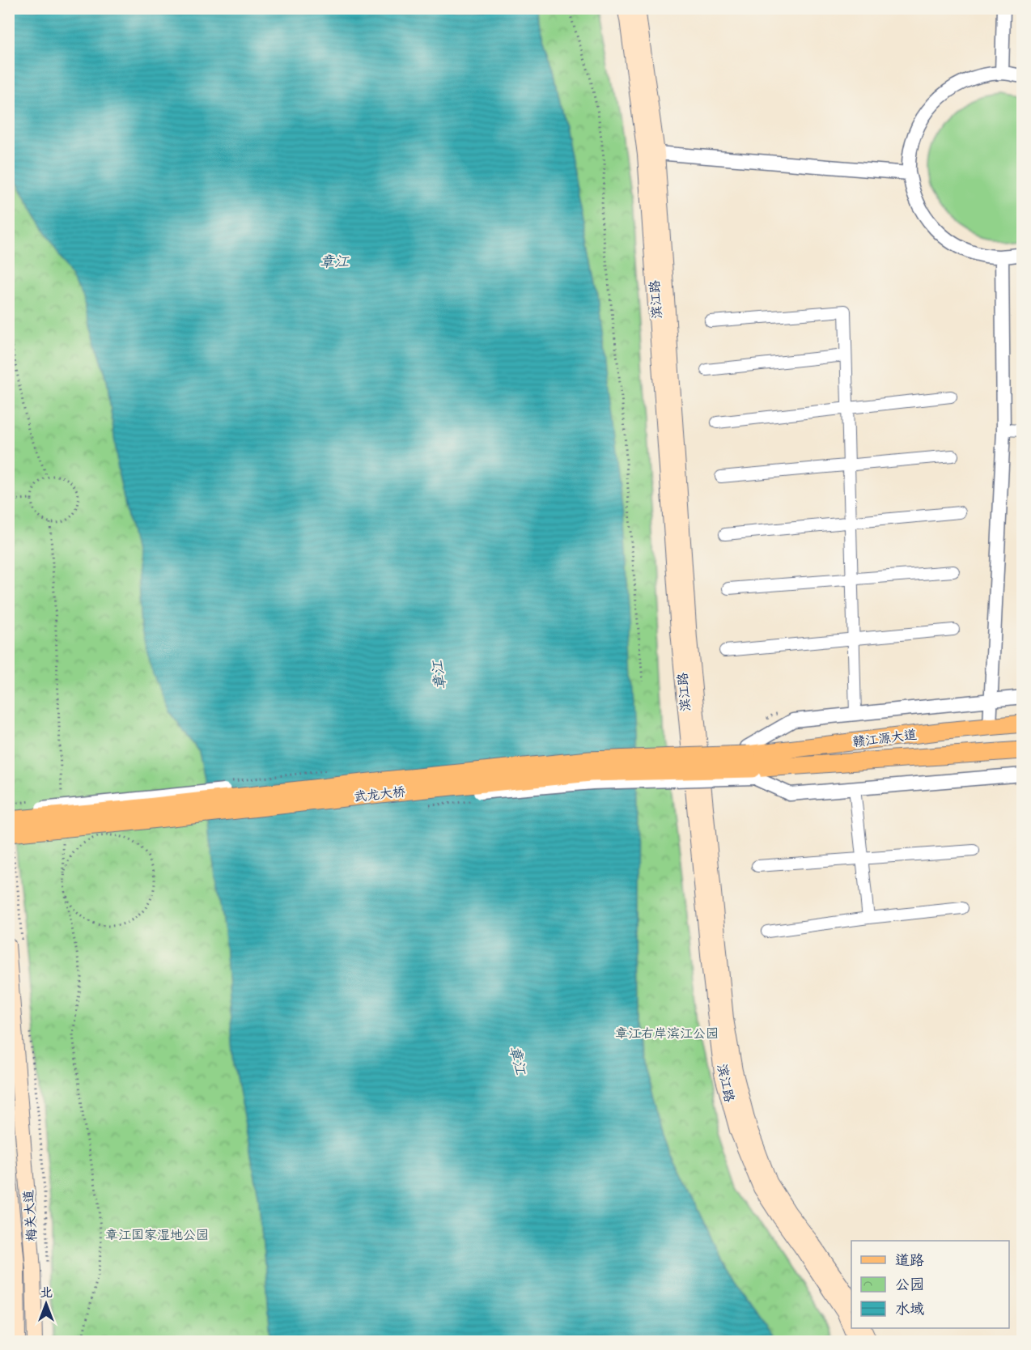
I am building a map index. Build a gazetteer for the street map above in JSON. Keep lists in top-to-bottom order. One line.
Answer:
{"streets":{"main road":["滨江路","赣江源大道","武龙大桥","梅关大道"]},"crossings":[["赣江源大道","武龙大桥"]],"water":["章江"],"parks":["章江右岸滨江公园","章江国家湿地公园"],"legend":["道路","公园","水域"],"north":"top"}
